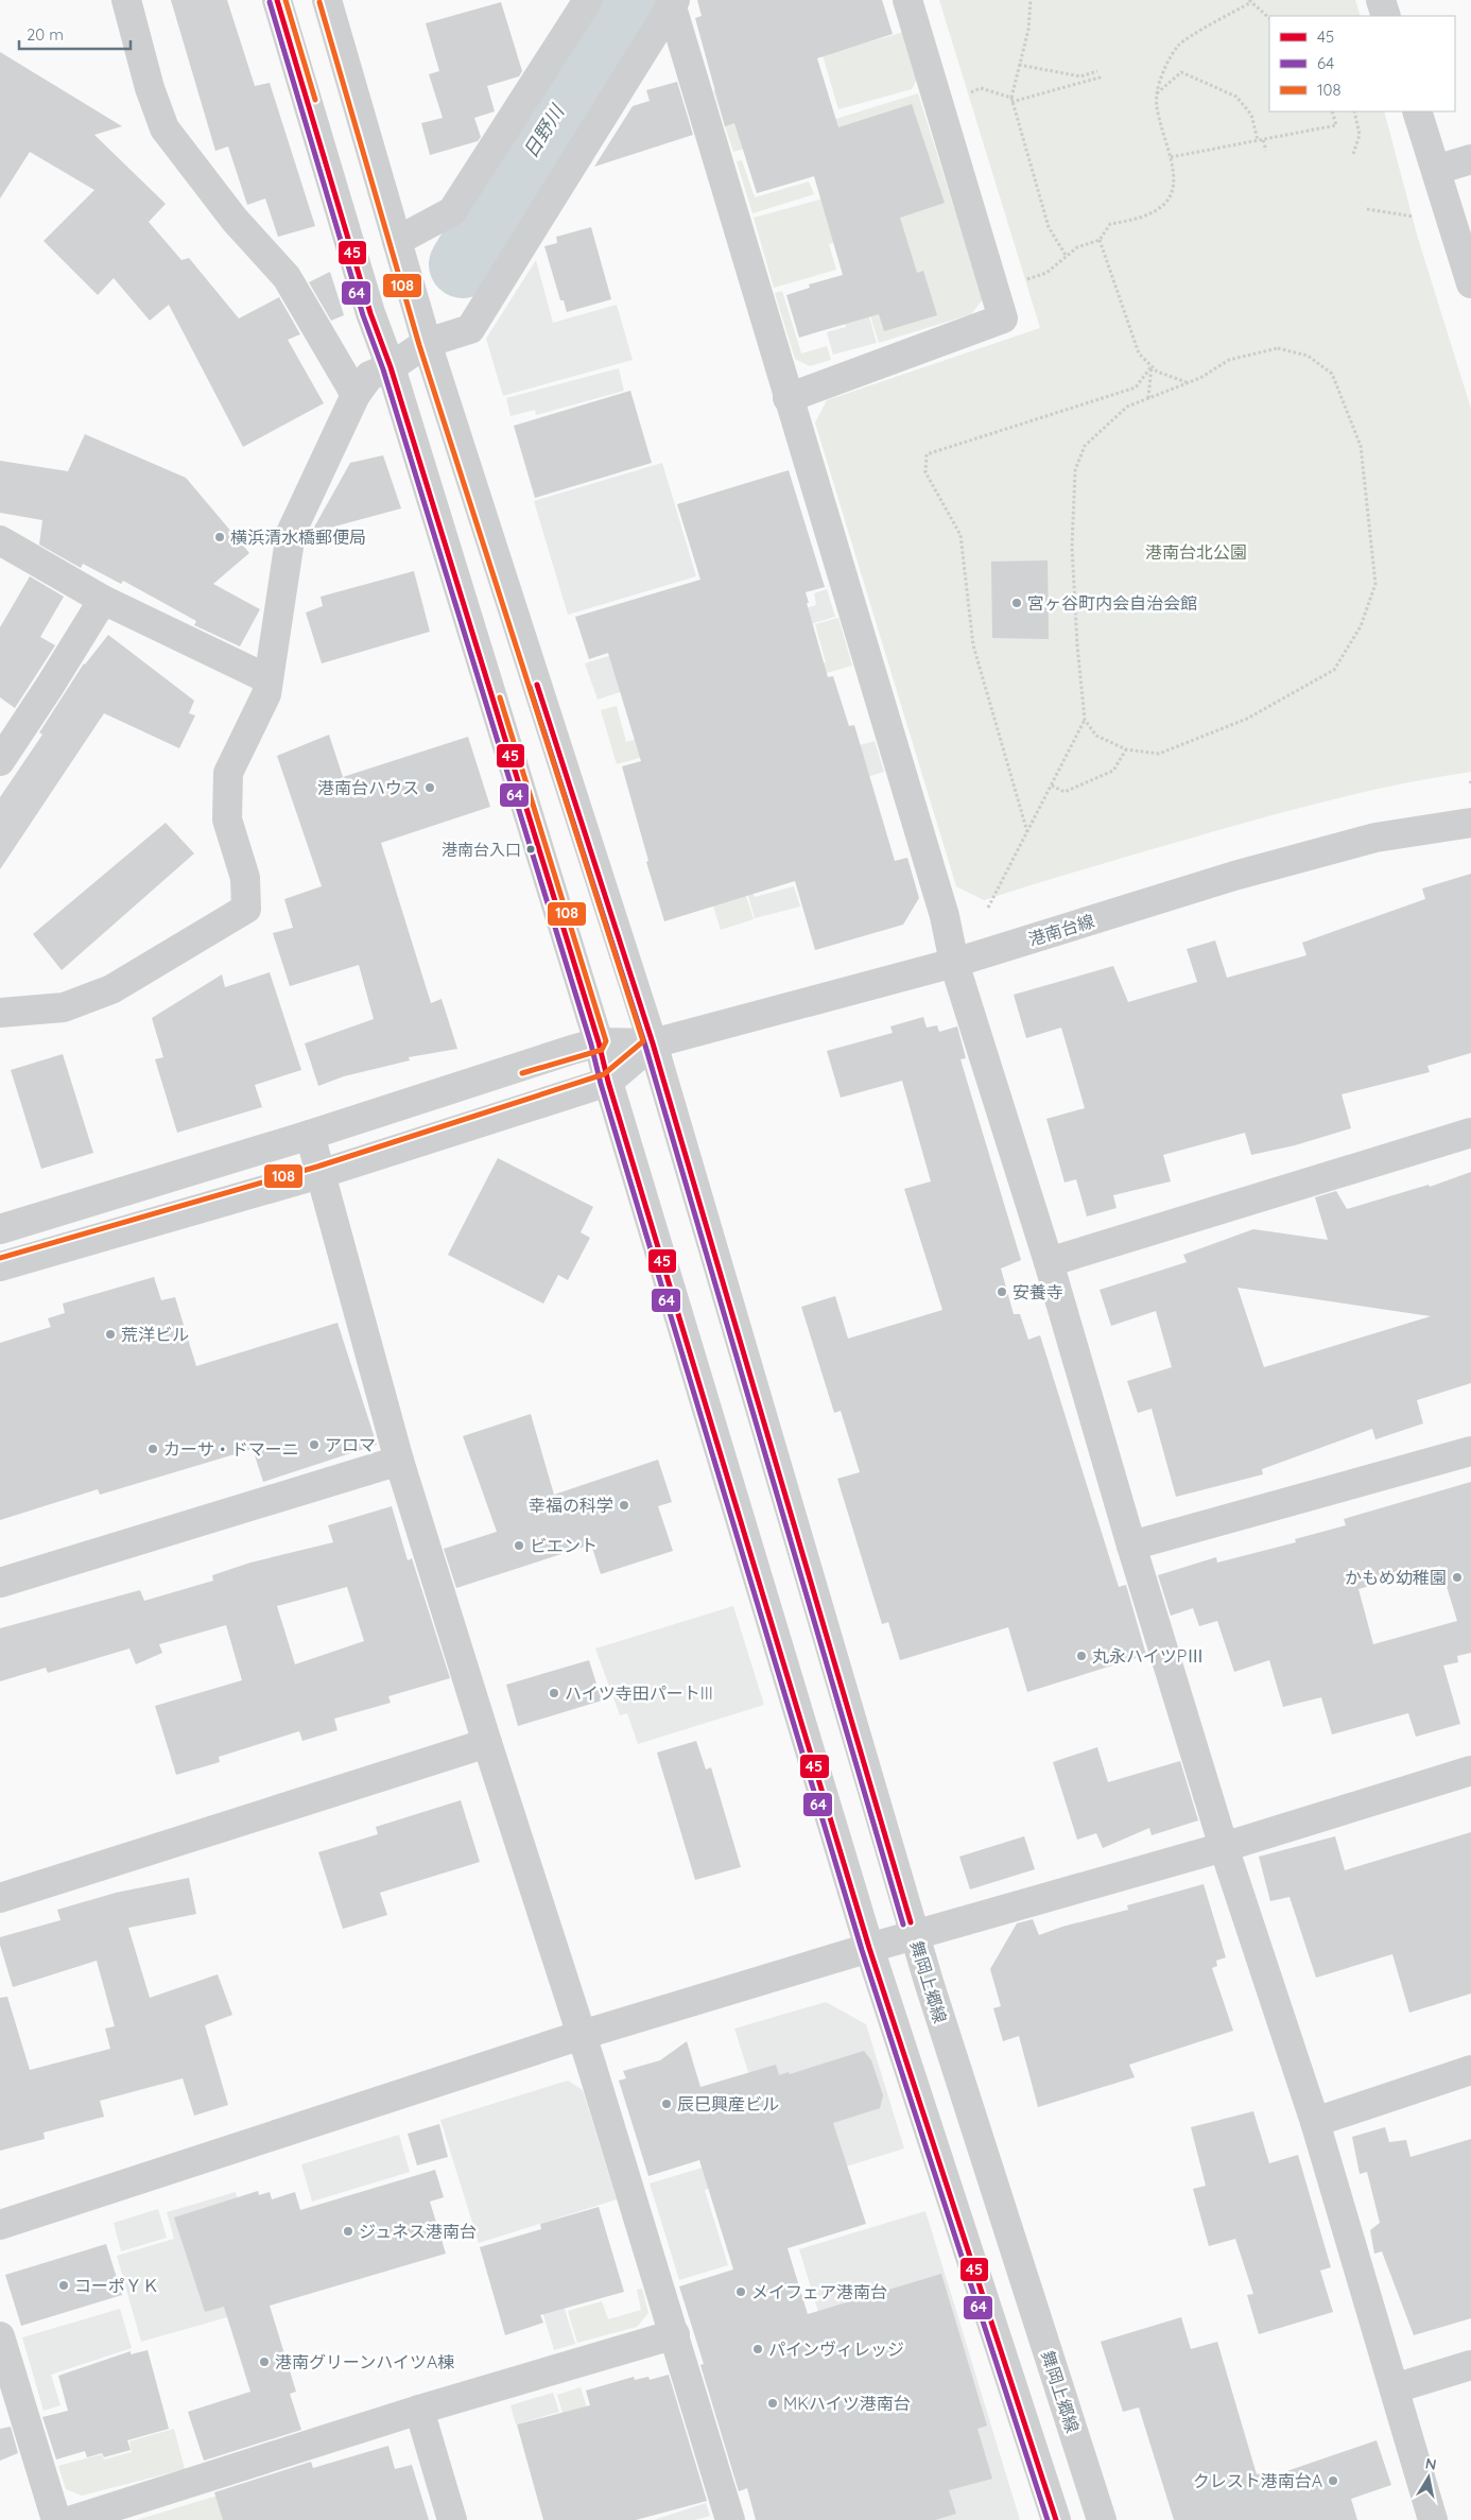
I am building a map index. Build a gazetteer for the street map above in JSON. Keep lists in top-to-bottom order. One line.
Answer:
{"streets":{"street":["港南台線","舞岡上郷線"]},"crossings":[["港南台線","舞岡上郷線"]],"water":["日野川"],"parks":["港南台北公園"],"places":["横浜清水橋郵便局","宮ヶ谷町内会自治会館","港南台ハウス","港南台入口","安養寺","荒洋ビル","アロマ","カーサ・ドマーニ","幸福の科学","ビエント","かもめ幼稚園","丸永ハイツPⅢ","ハイツ寺田パートIII","辰巳興産ビル","ジュネス港南台","コーポＹＫ","メイフェア港南台","パインヴィレッジ","港南グリーンハイツA棟","MKハイツ港南台","クレスト港南台A"],"lines":["transit line 45","transit line 108","transit line 64"],"legend":["45","64","108"],"scale_bar":"20 m","north":"top"}
